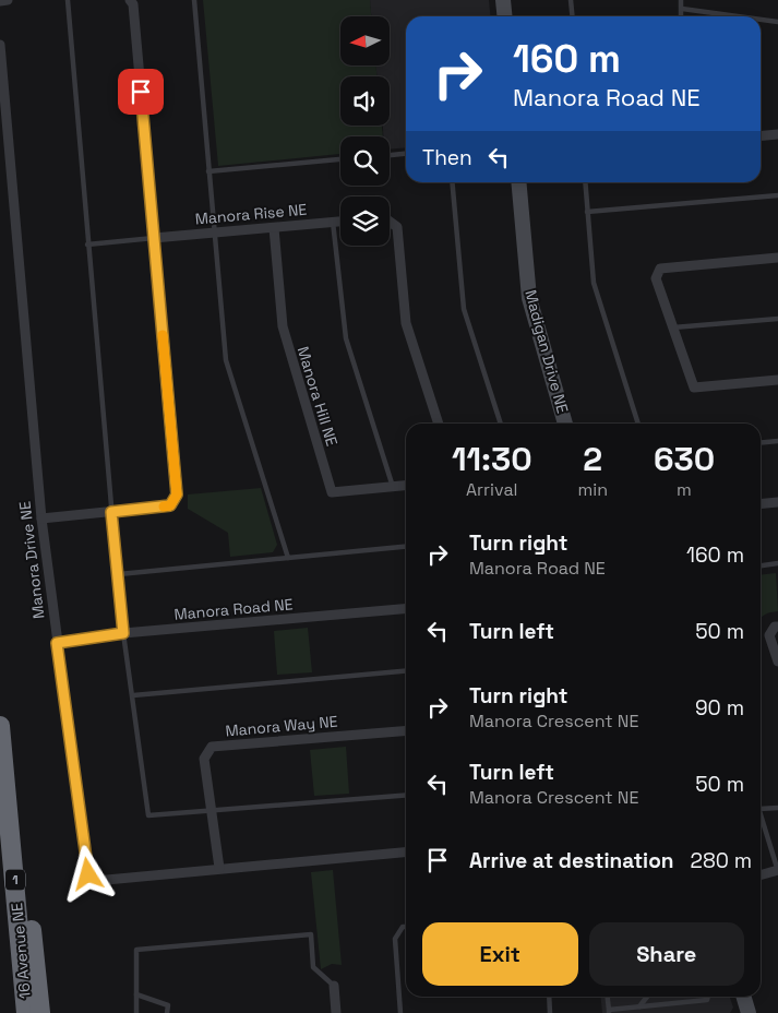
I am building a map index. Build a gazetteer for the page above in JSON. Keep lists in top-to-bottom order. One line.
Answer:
{"streets":{"highway":["1","16 Avenue NE"],"street":["Manora Rise NE","Madigan Drive NE","Manora Hill NE","Manora Drive NE","Manora Road NE","Manora Way NE"]},"crossings":[["Manora Rise NE","Manora Hill NE"],["Manora Drive NE","Manora Road NE"],["Manora Drive NE","Manora Way NE"]],"north":"left","page":{"turn":["160 m","Manora Road NE"],"then":"Then","eta":["11:30","Arrival","2","min","630","m"],"list":[{"name":"Turn right","note":"Manora Road NE","value":"160 m"},{"name":"Turn left","value":"50 m"},{"name":"Turn right","note":"Manora Crescent NE","value":"90 m"},{"name":"Turn left","note":"Manora Crescent NE","value":"50 m"},{"name":"Arrive at destination","value":"280 m"}],"buttons":["Exit","Share"]}}
